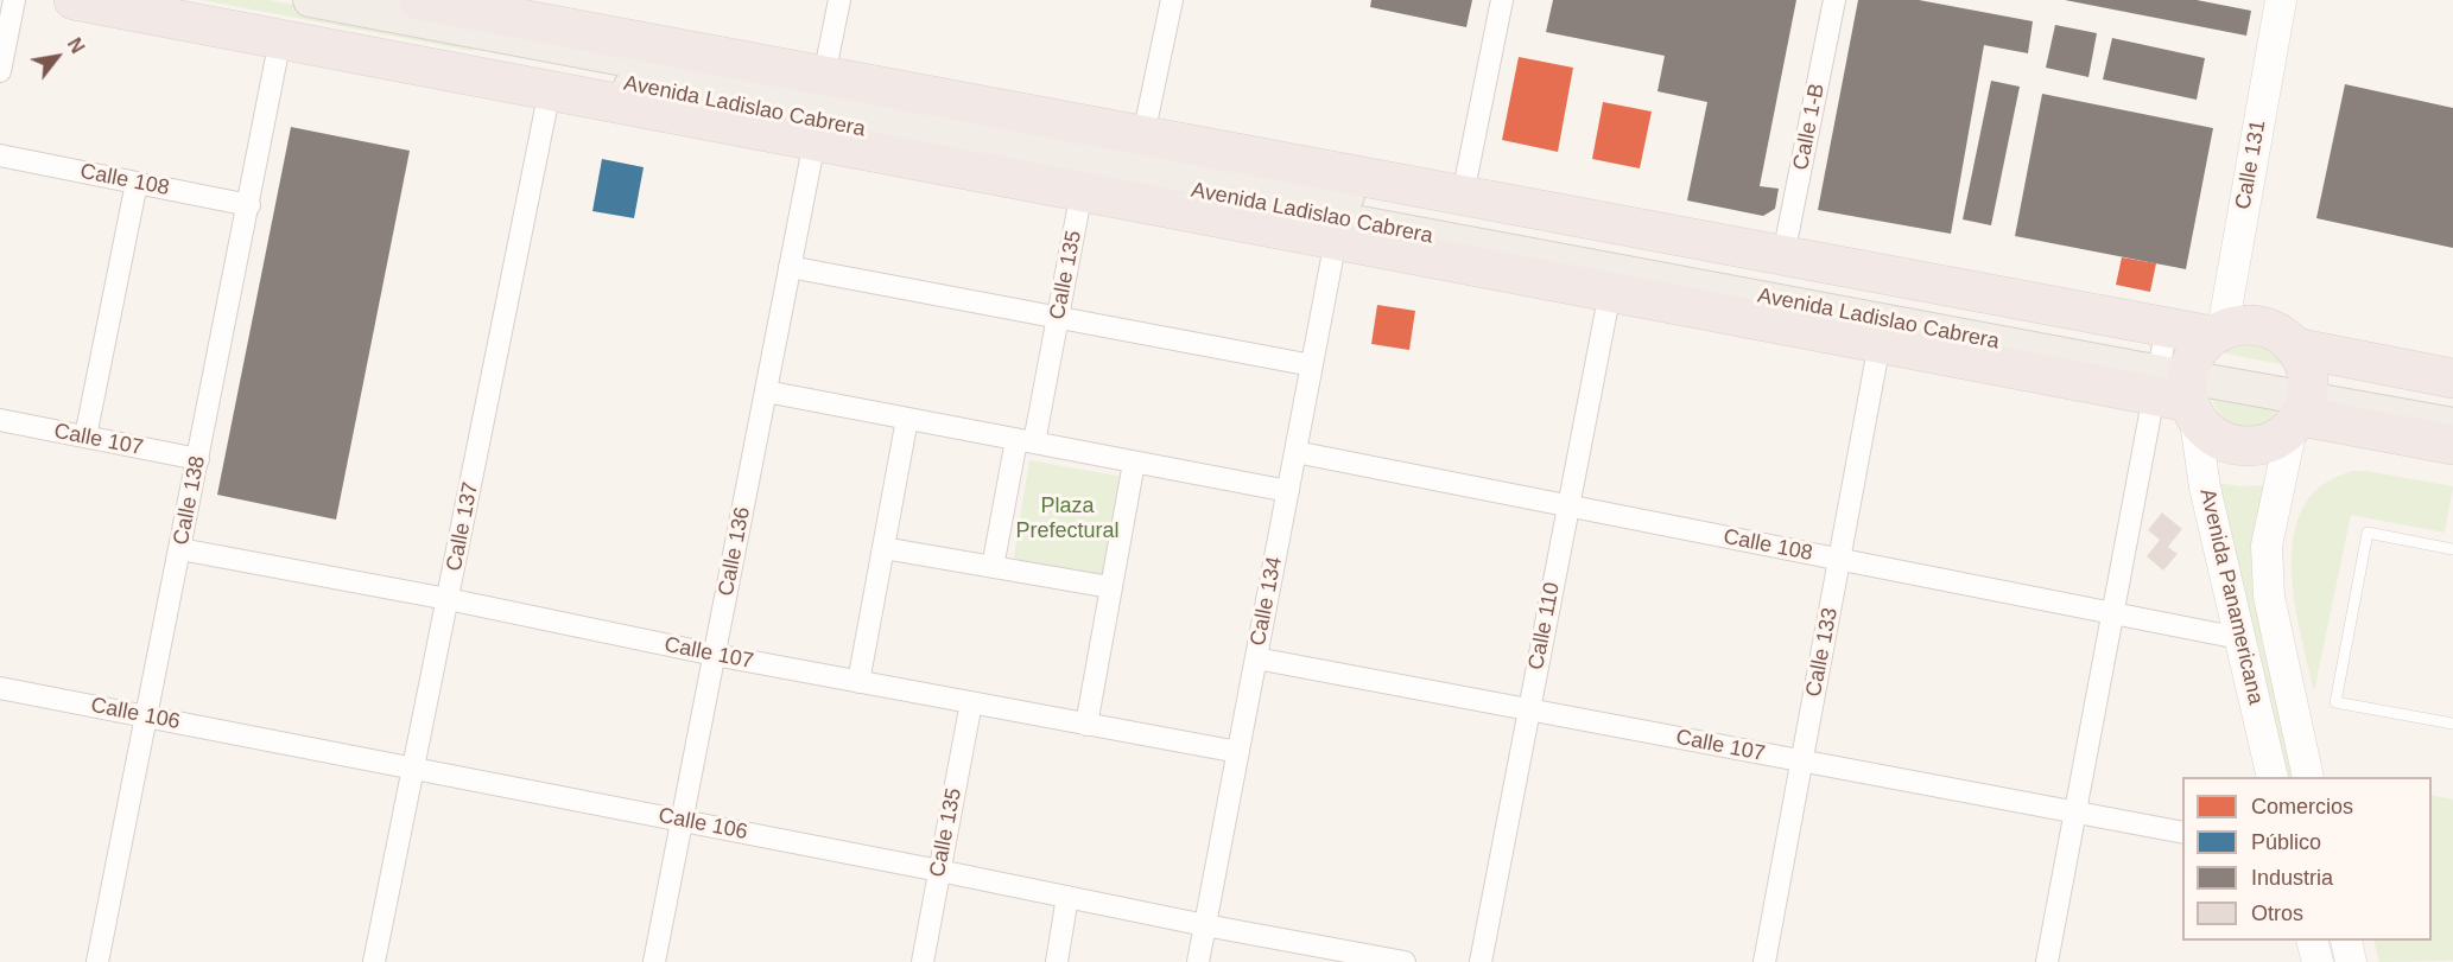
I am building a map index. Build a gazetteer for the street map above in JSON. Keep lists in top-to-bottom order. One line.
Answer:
{"streets":{"highway":["Avenida Ladislao Cabrera"],"main road":["Calle 131","Avenida Panamericana"],"street":["Calle 1-B","Calle 108","Calle 135","Calle 107","Calle 138","Calle 137","Calle 136","Calle 134","Calle 110","Calle 133","Calle 106"]},"crossings":[["Avenida Ladislao Cabrera","Calle 1-B"],["Avenida Ladislao Cabrera","Calle 131"],["Avenida Ladislao Cabrera","Calle 135"],["Avenida Ladislao Cabrera","Calle 138"],["Avenida Ladislao Cabrera","Calle 137"],["Avenida Ladislao Cabrera","Calle 136"],["Avenida Ladislao Cabrera","Avenida Panamericana"],["Avenida Ladislao Cabrera","Calle 134"],["Avenida Ladislao Cabrera","Calle 110"],["Avenida Ladislao Cabrera","Calle 133"],["Calle 131","Avenida Panamericana"],["Calle 108","Calle 138"],["Calle 108","Avenida Panamericana"],["Calle 108","Calle 134"],["Calle 108","Calle 110"],["Calle 108","Calle 133"],["Calle 135","Calle 107"],["Calle 135","Calle 106"],["Calle 107","Calle 138"],["Calle 107","Calle 137"],["Calle 107","Calle 136"],["Calle 107","Calle 134"],["Calle 107","Calle 110"],["Calle 107","Calle 133"],["Calle 138","Calle 106"],["Calle 137","Calle 106"],["Calle 136","Calle 106"],["Calle 134","Calle 106"]],"parks":["Plaza Prefectural"],"legend":["Comercios","Público","Industria","Otros"],"north":"top right"}
